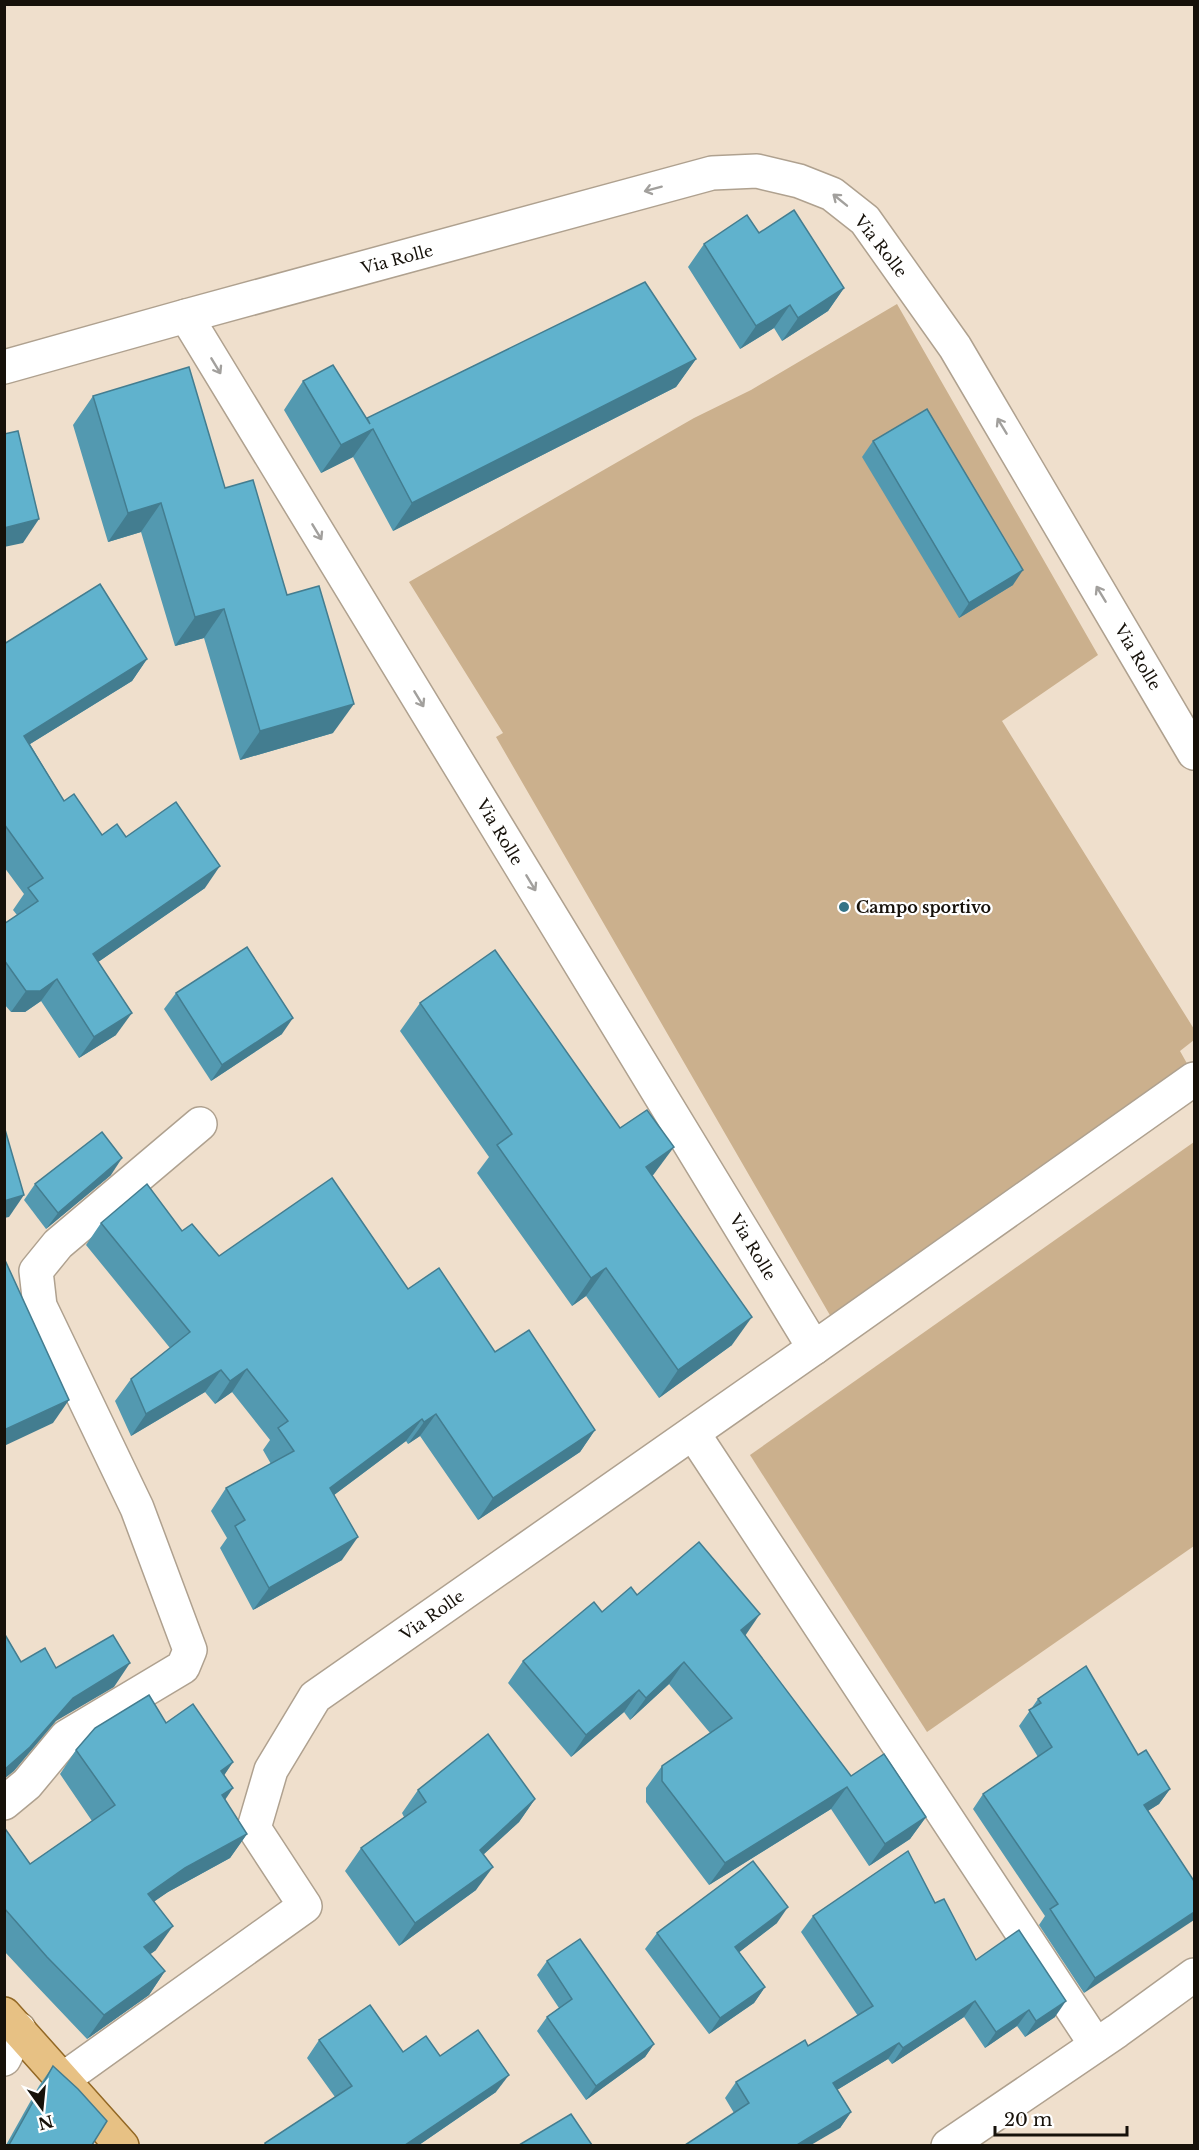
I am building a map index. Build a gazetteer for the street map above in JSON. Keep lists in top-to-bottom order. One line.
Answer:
{"streets":{"street":["Via Rolle"]},"places":["Campo sportivo"],"scale_bar":"20 m","north":"bottom"}
